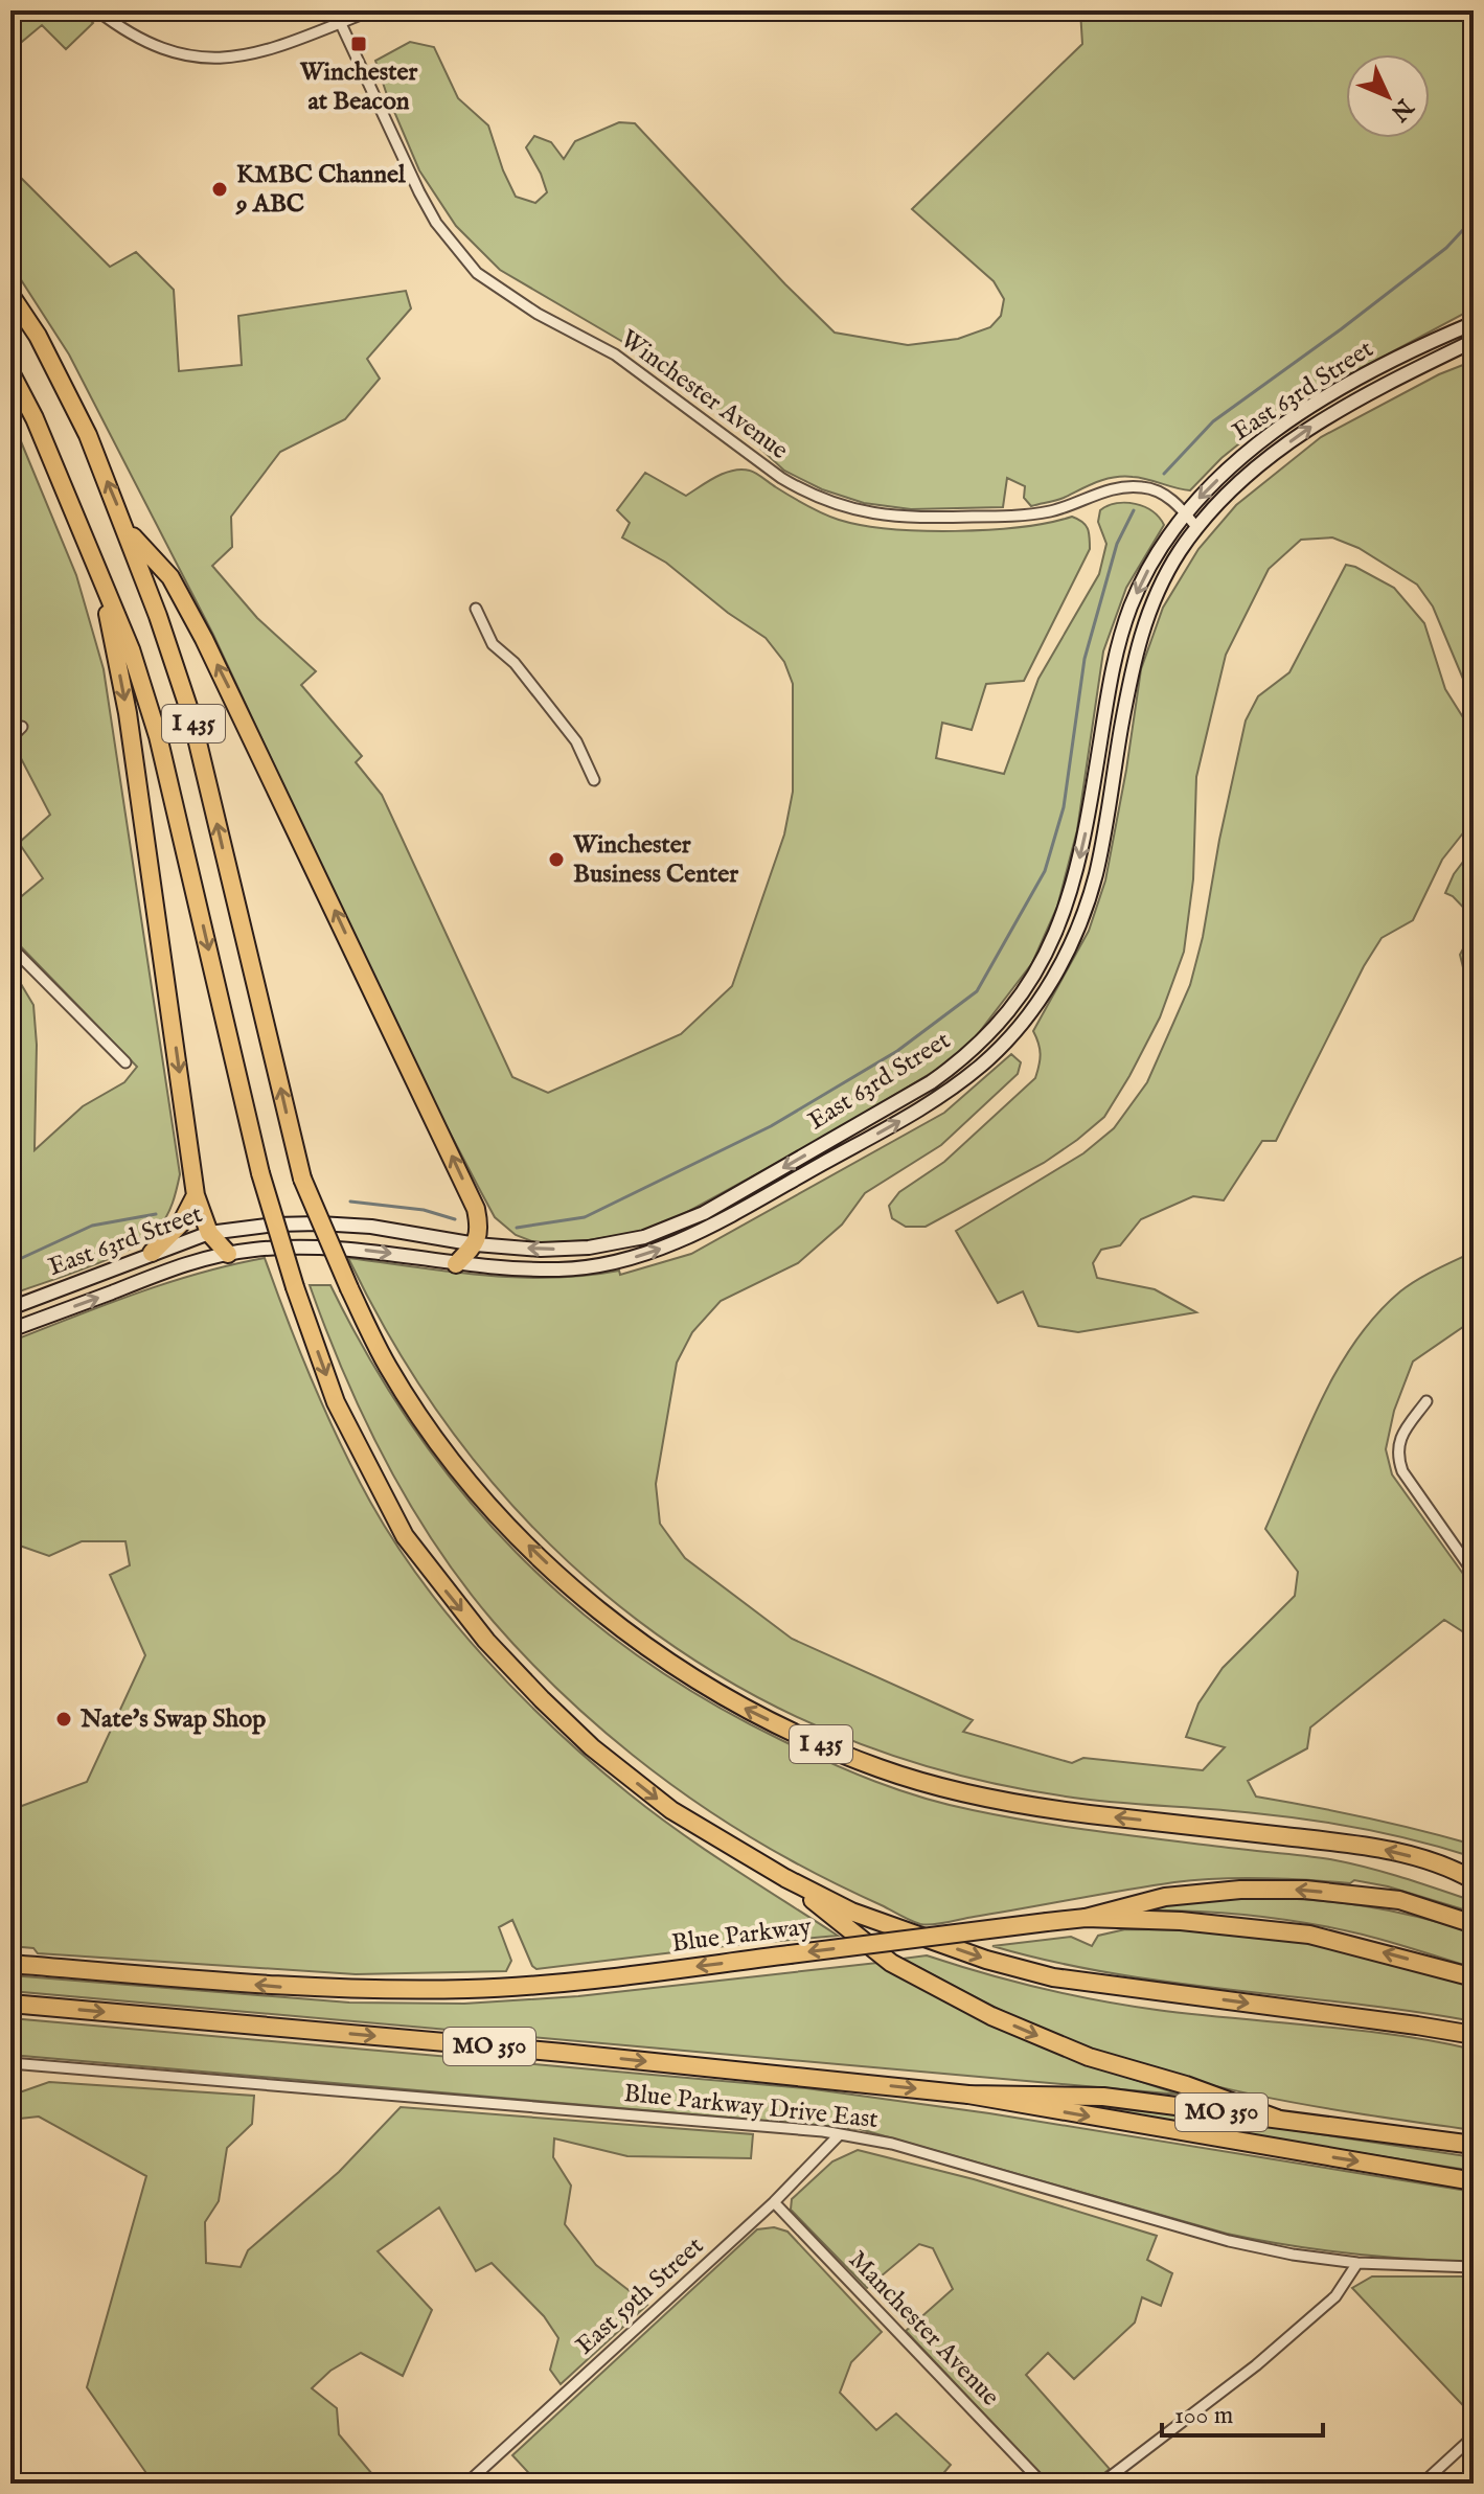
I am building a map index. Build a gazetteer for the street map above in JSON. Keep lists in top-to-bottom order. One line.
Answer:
{"streets":{"highway":["I 435","Blue Parkway","MO 350"],"main road":["East 63rd Street"],"street":["Winchester Avenue","Blue Parkway Drive East","East 59th Street","Manchester Avenue"]},"crossings":[["East 63rd Street","Winchester Avenue"],["Blue Parkway Drive East","East 59th Street"],["East 59th Street","Manchester Avenue"]],"places":{"transit":["Winchester at Beacon"],"other":["KMBC Channel 9 ABC","Winchester Business Center","Nate's Swap Shop"]},"scale_bar":"100 m","north":"bottom right"}
